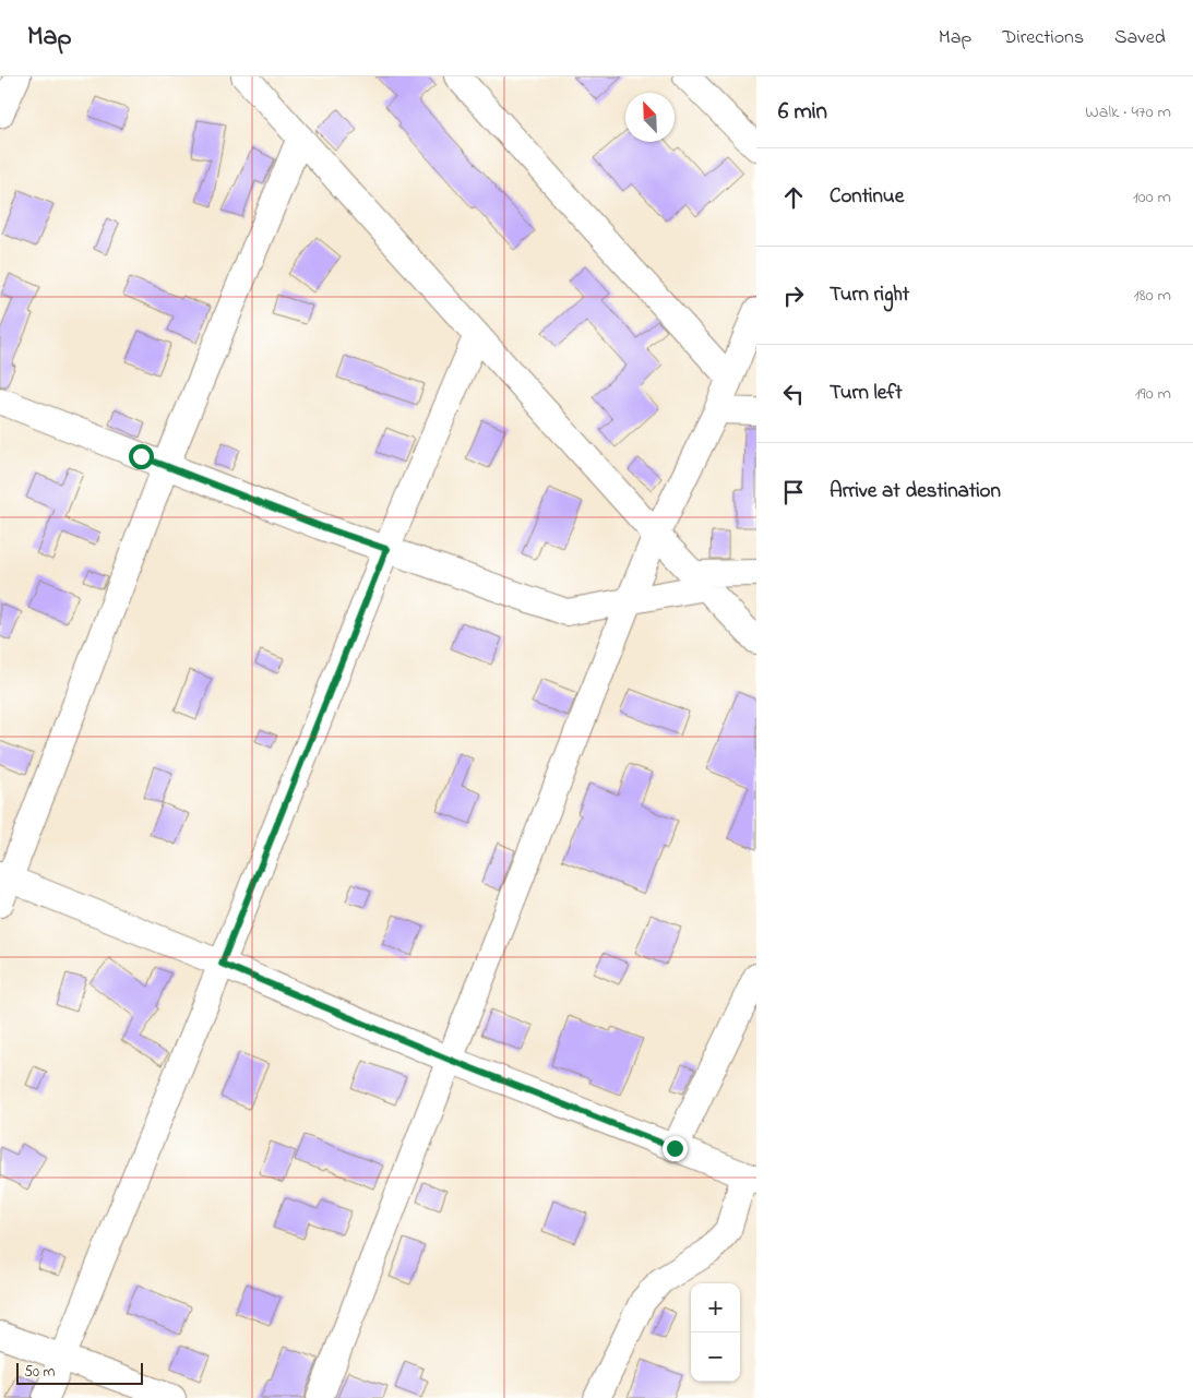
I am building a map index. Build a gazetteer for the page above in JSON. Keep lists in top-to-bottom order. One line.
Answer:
{"scale_bar":"50 m","north":"top left","page":{"header":"Map","nav":["Map","Directions","Saved"],"heading":["6 min","Walk · 470 m"],"list":[["Continue","100 m"],["Turn right","180 m"],["Turn left","190 m"],"Arrive at destination"],"map_buttons":["+","−"],"scale":"50 m"}}
